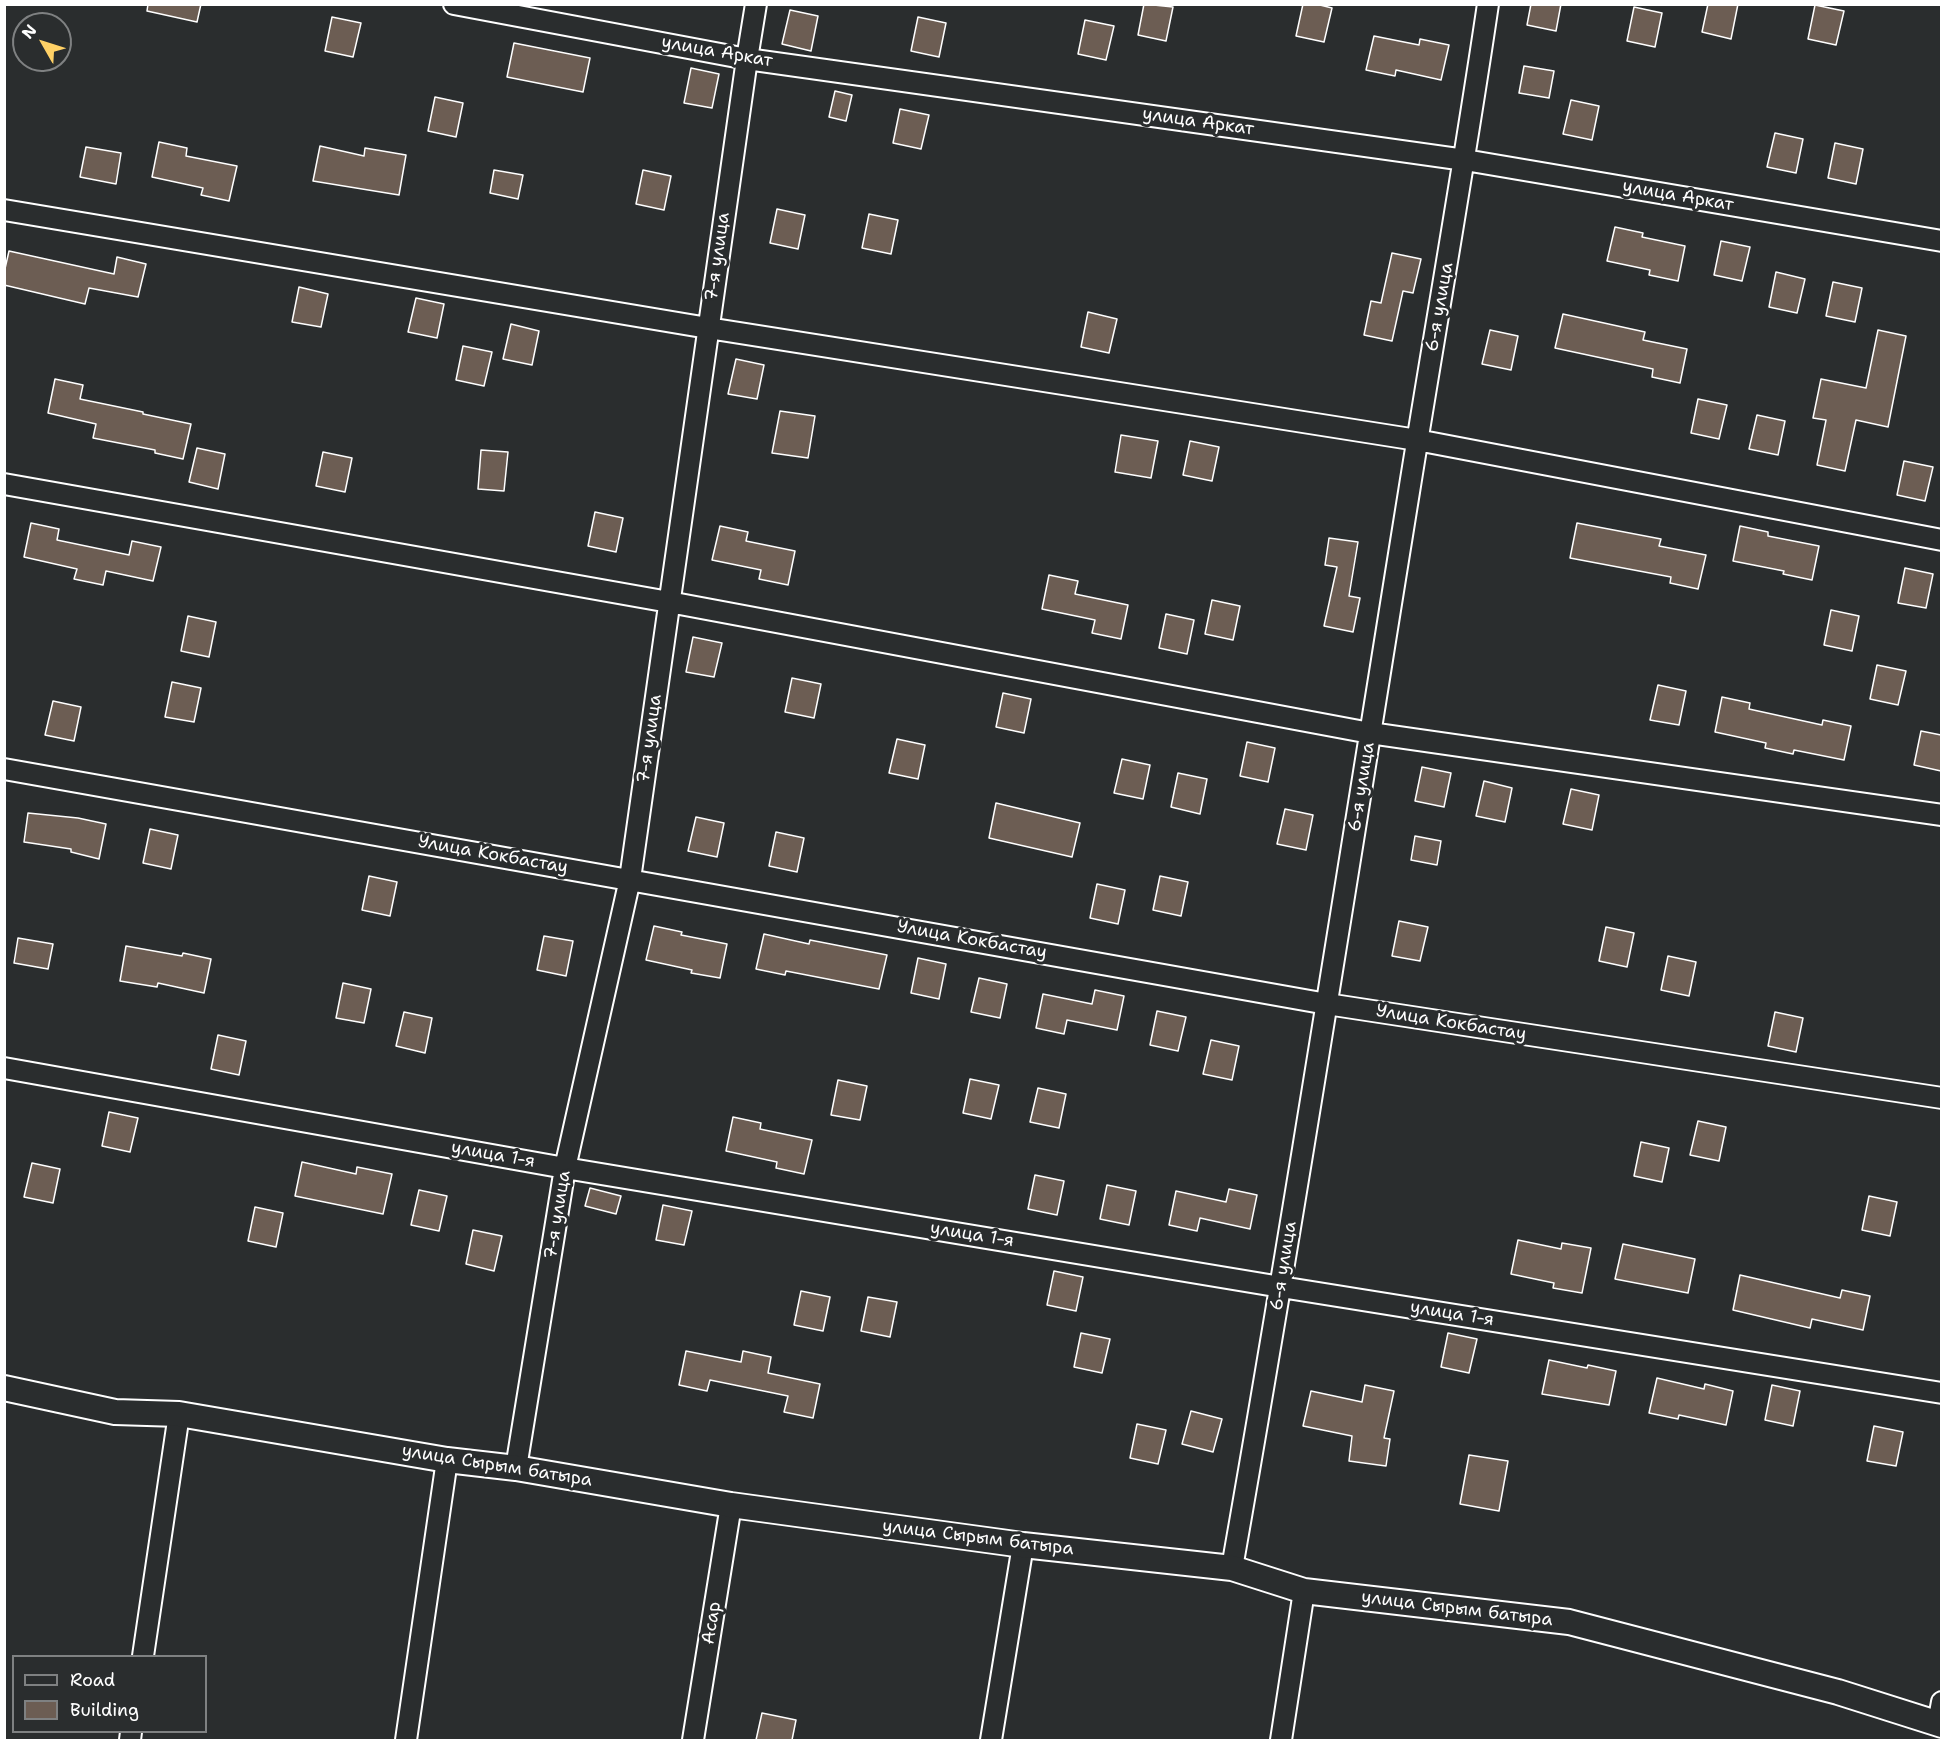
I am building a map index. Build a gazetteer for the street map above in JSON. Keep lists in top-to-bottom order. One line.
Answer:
{"streets":{"street":["улица Аркат","7-я улица","6-я улица","Улица Кокбастау","улица 1-я","улица Сырым батыра","Асар"]},"crossings":[["улица Аркат","7-я улица"],["улица Аркат","6-я улица"],["7-я улица","Улица Кокбастау"],["7-я улица","улица 1-я"],["7-я улица","улица Сырым батыра"],["6-я улица","Улица Кокбастау"],["6-я улица","улица 1-я"],["6-я улица","улица Сырым батыра"],["улица Сырым батыра","Асар"]],"legend":["Road","Building"],"north":"top left"}
